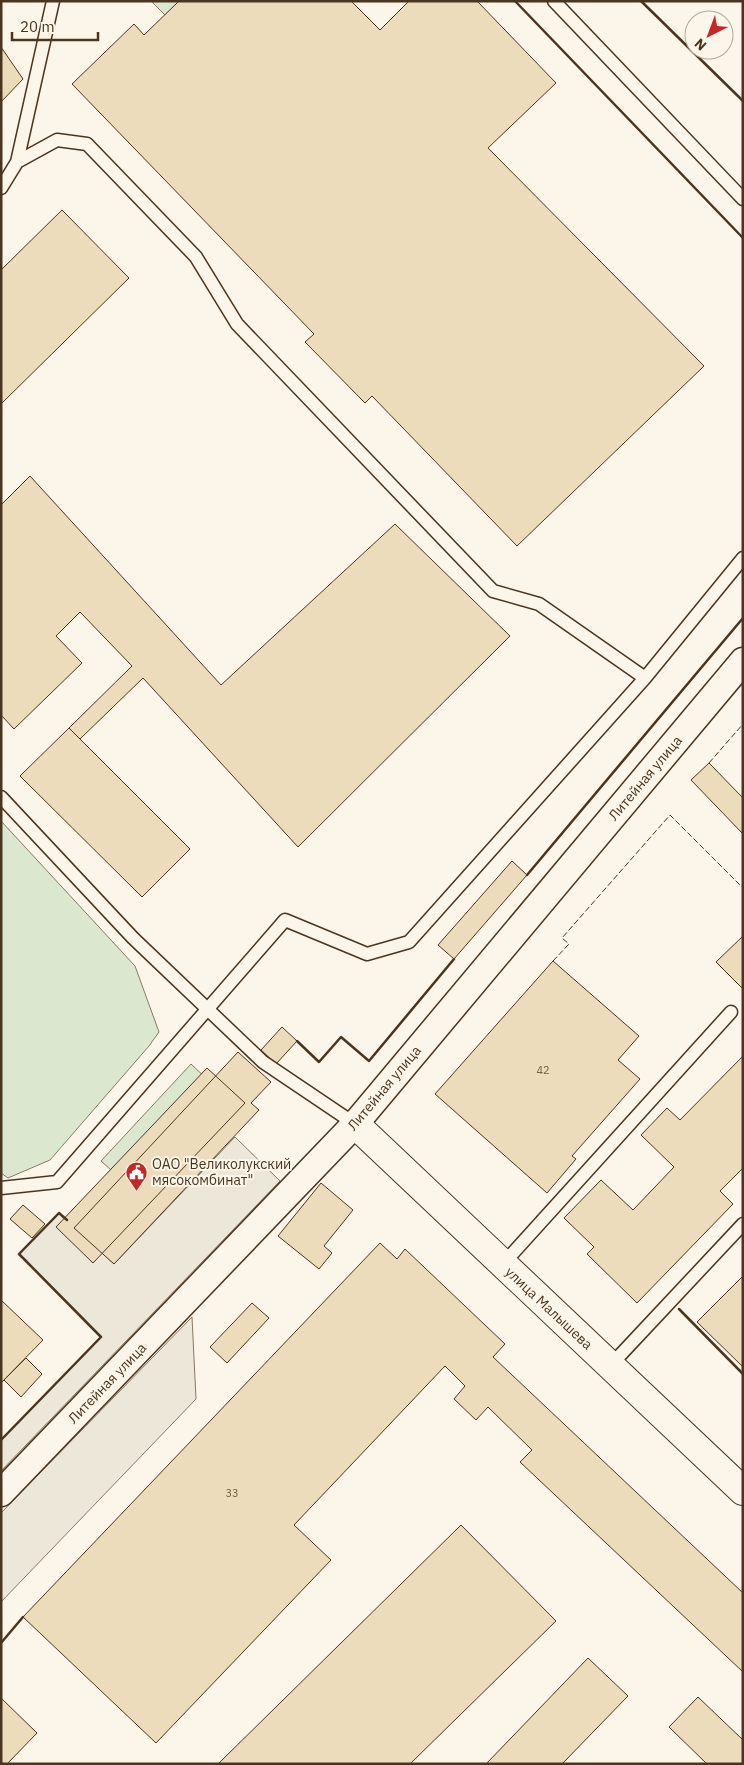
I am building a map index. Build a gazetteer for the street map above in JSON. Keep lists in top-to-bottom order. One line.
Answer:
{"streets":{"street":["Литейная улица","улица Малышева"]},"crossings":[["Литейная улица","улица Малышева"]],"places":{"public building":["ОАО \"Великолукский мясокомбинат\""]},"house_numbers":["42","33"],"scale_bar":"20 m","north":"bottom left"}
